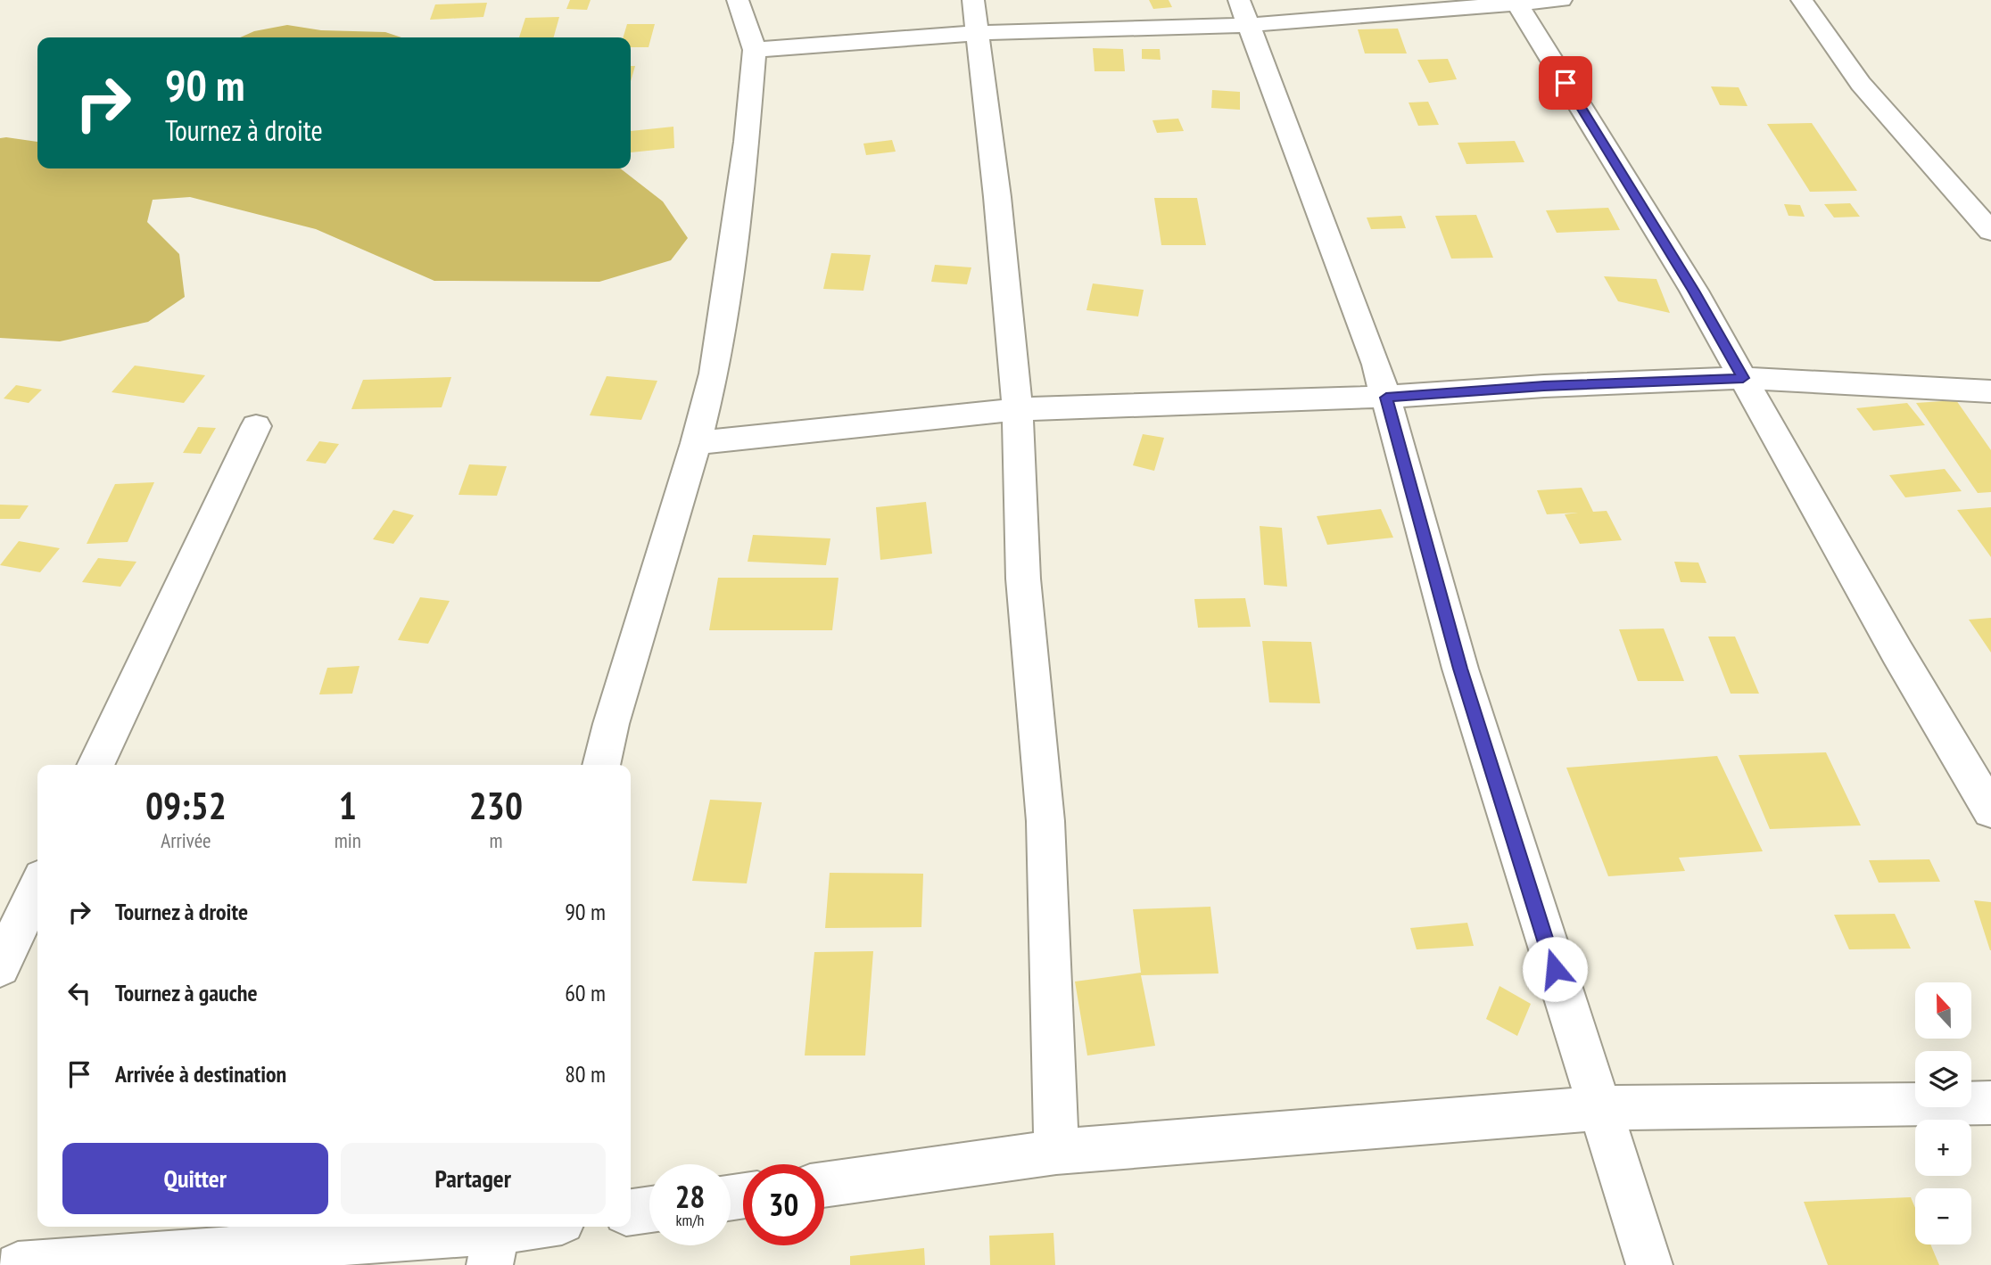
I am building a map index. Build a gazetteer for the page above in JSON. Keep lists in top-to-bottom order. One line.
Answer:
{"north":"top","page":{"turn":["90 m","Tournez à droite"],"eta":["09:52","Arrivée","1","min","230","m"],"list":[{"name":"Tournez à droite","value":"90 m"},{"name":"Tournez à gauche","value":"60 m"},{"name":"Arrivée à destination","value":"80 m"}],"map_buttons":["+","−"],"buttons":["Quitter","Partager"],"speed":"28 km/h","limit":"30"}}
